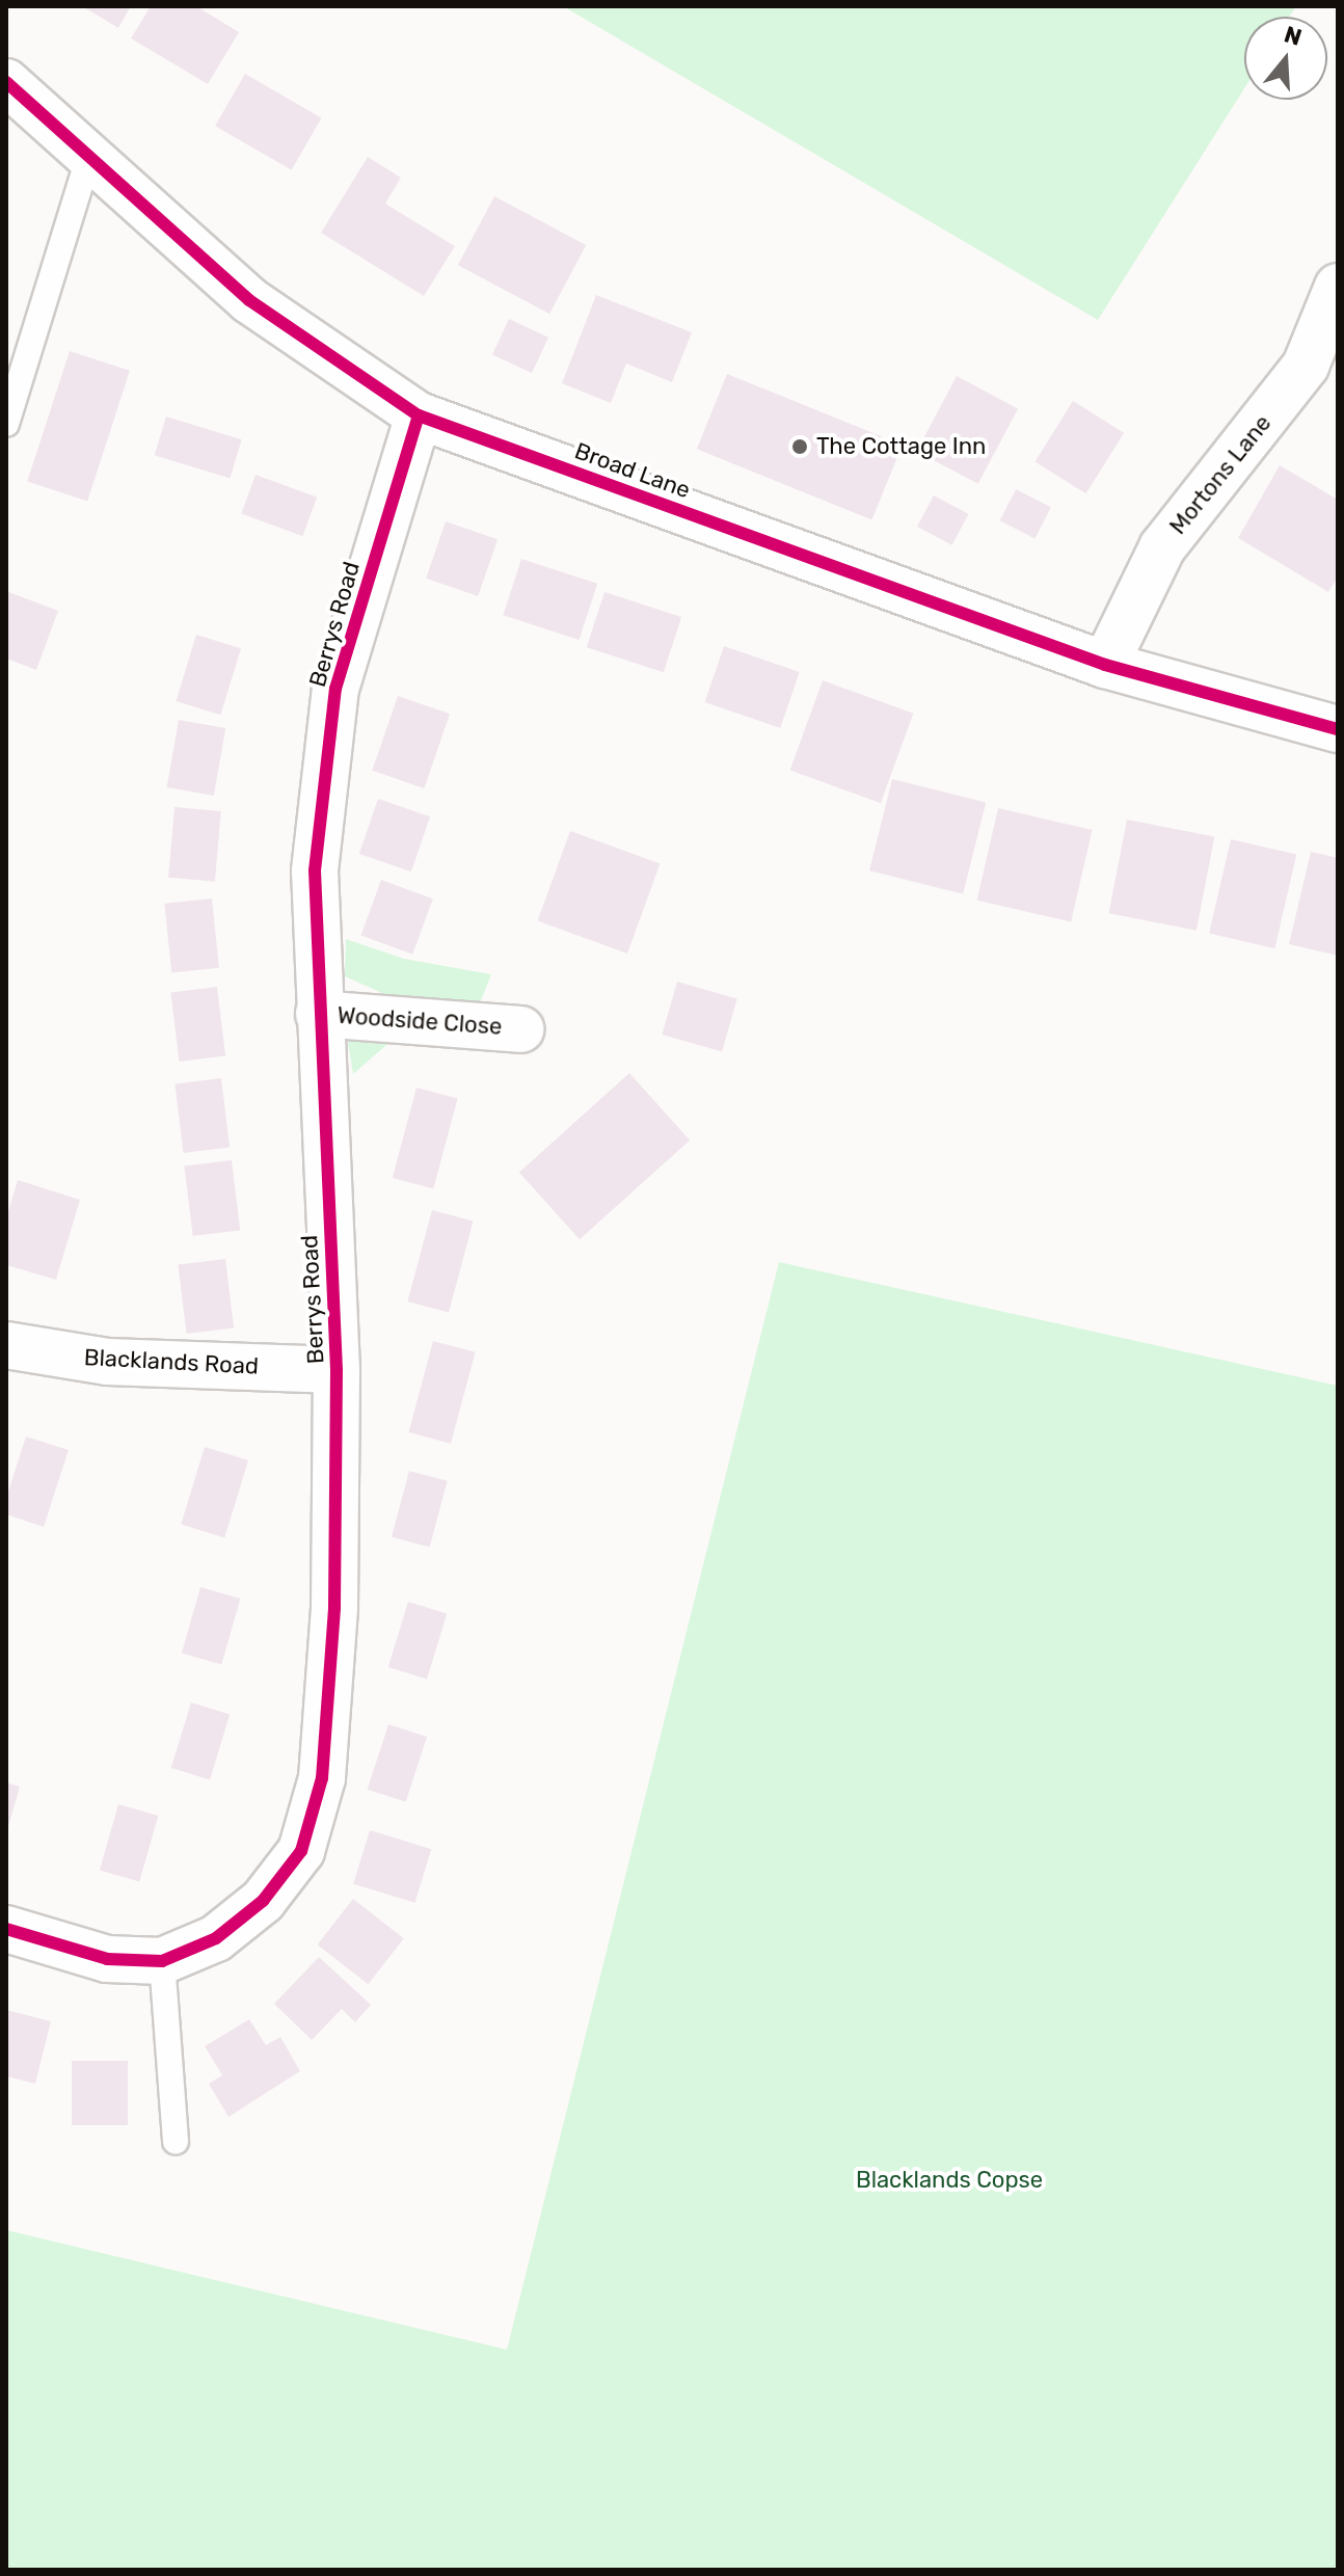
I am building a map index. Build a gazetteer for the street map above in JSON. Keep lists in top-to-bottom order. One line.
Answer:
{"streets":{"street":["Broad Lane","Mortons Lane","Berrys Road","Woodside Close","Blacklands Road"]},"crossings":[["Broad Lane","Mortons Lane"],["Broad Lane","Berrys Road"],["Berrys Road","Woodside Close"],["Berrys Road","Blacklands Road"]],"parks":["Blacklands Copse"],"places":["The Cottage Inn"],"north":"top"}
